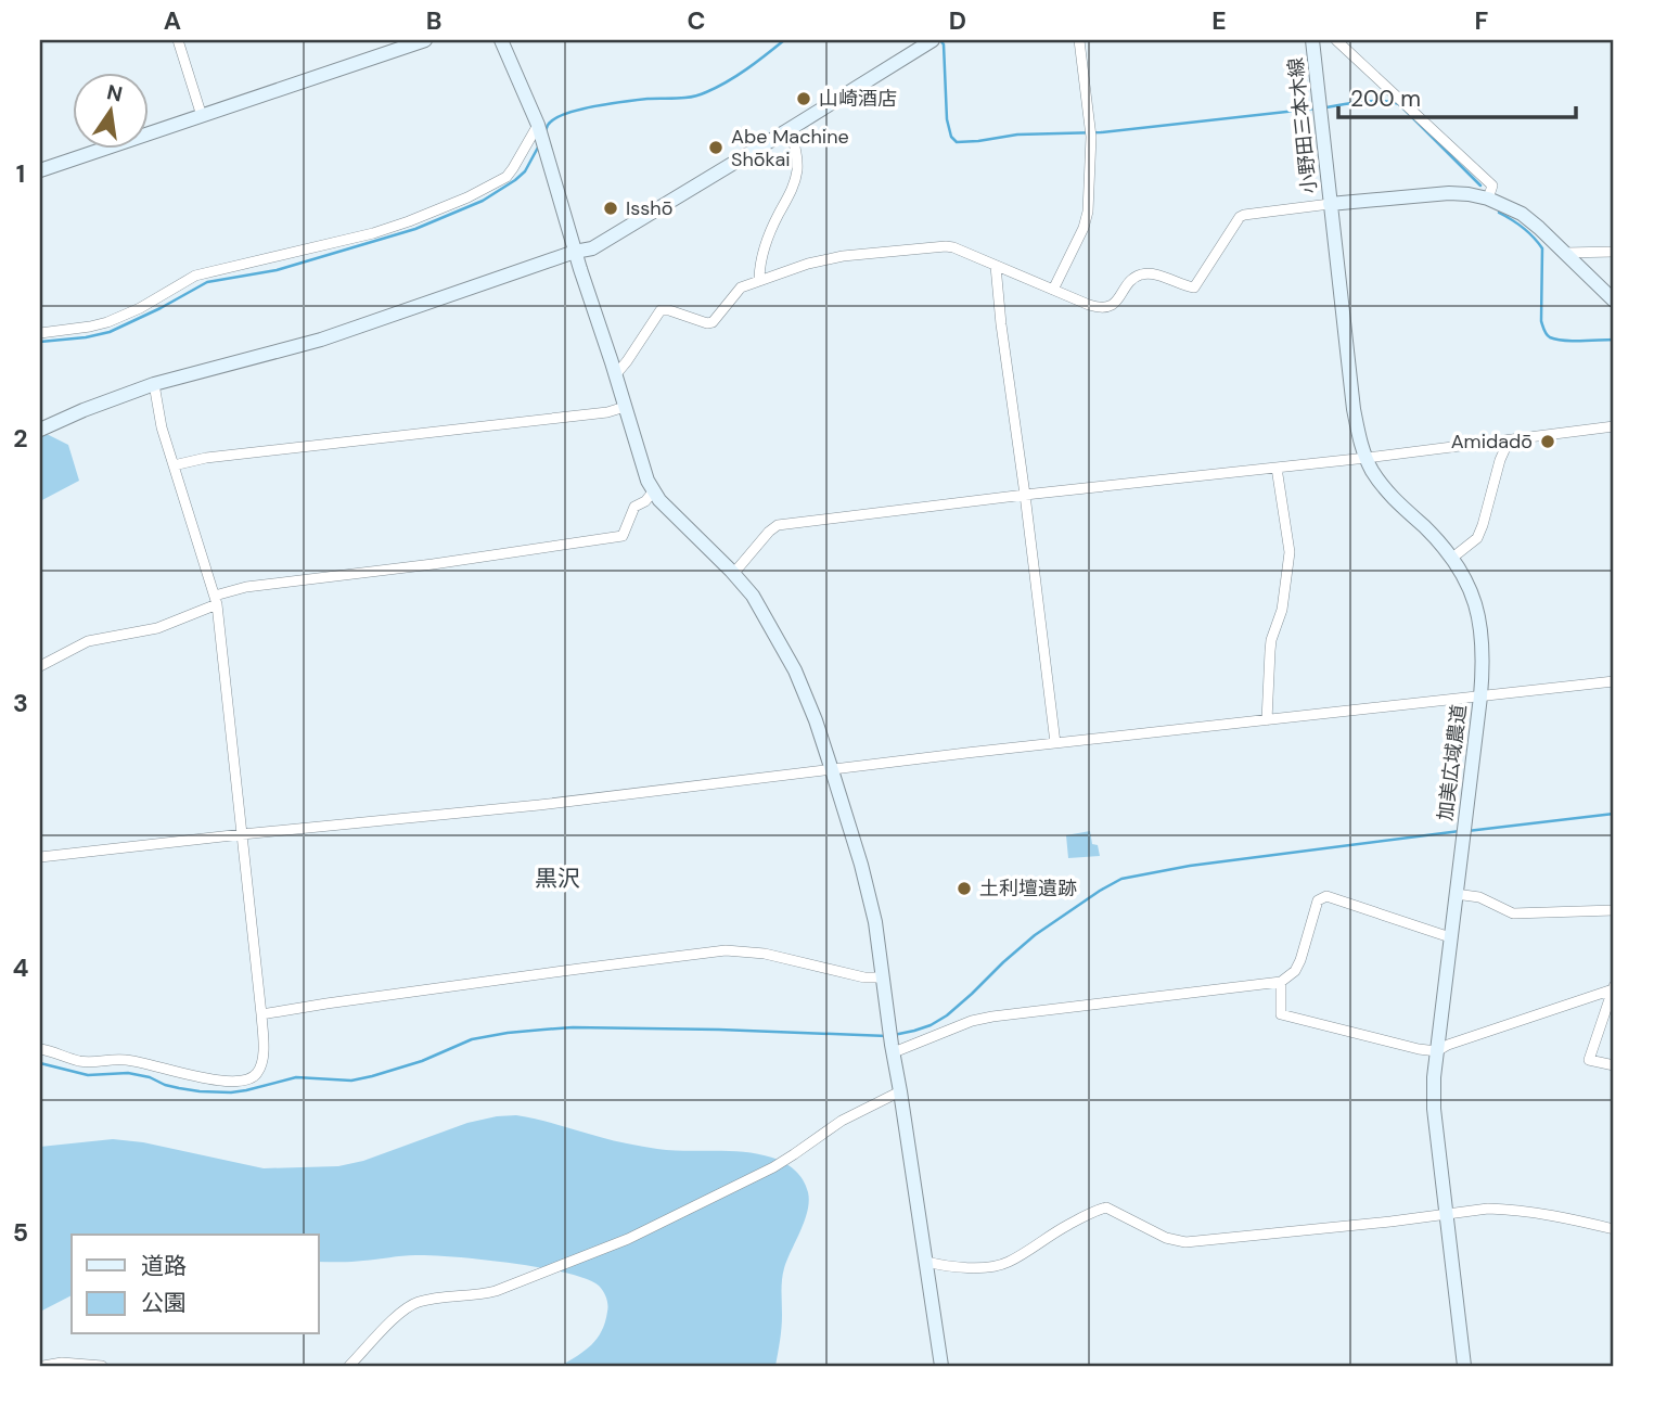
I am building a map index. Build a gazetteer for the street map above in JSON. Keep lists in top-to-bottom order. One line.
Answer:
{"streets":{"street":["小野田三本木線","加美広域農道"]},"crossings":[["小野田三本木線","加美広域農道"]],"districts":["黒沢"],"places":["山崎酒店","Abe Machine Shōkai","Isshō","Amidadō","土利壇遺跡"],"legend":["道路","公園"],"scale_bar":"200 m","north":"top","grid":{"columns":["A","B","C","D","E","F"],"rows":["1","2","3","4","5"]}}
